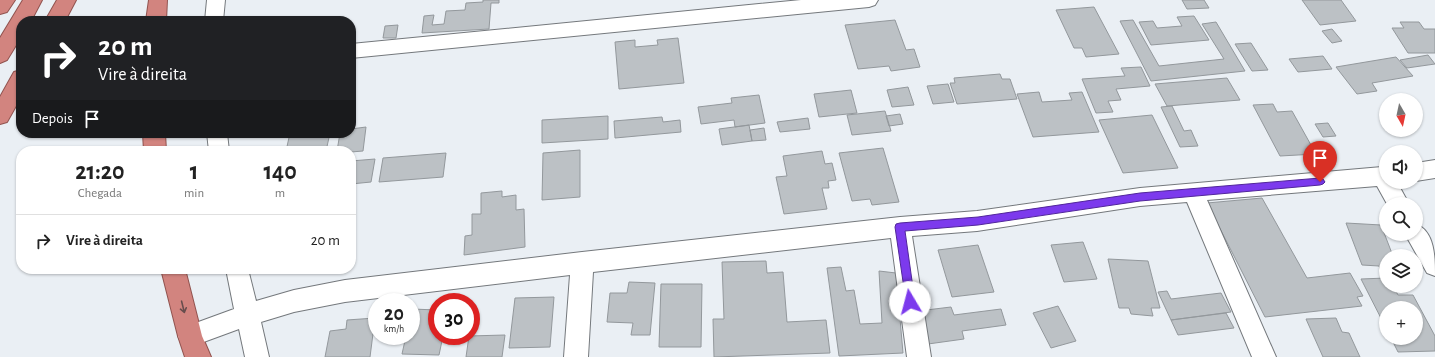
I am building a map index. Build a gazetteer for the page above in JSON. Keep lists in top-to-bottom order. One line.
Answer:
{"north":"bottom","page":{"turn":["20 m","Vire à direita"],"map_buttons":"+","then":"Depois","eta":["21:20","Chegada","1","min","140","m"],"list":[{"name":"Vire à direita","value":"20 m"}],"speed":"20 km/h","limit":"30"}}
